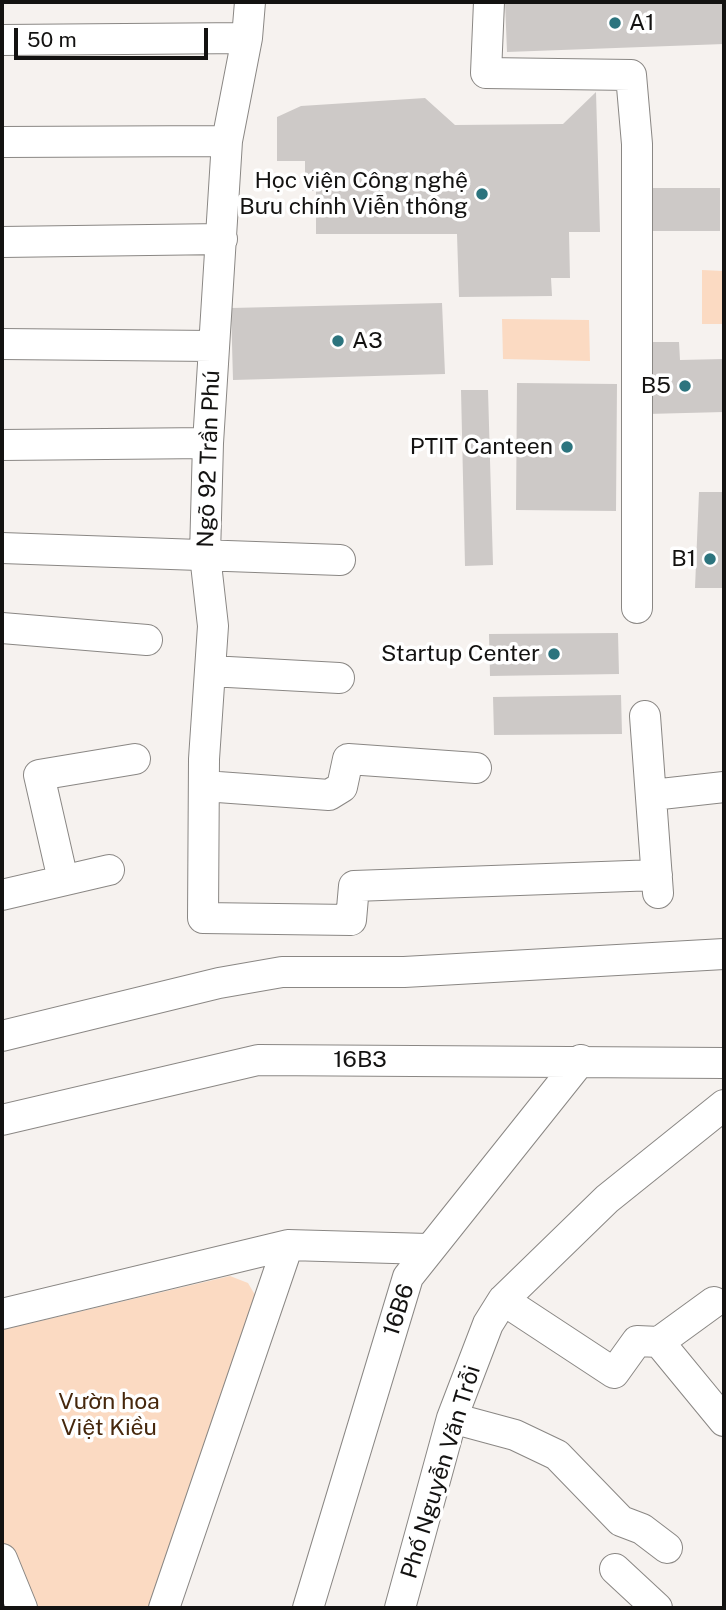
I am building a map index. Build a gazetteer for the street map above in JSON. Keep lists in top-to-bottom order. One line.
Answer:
{"streets":{"street":["Ngõ 92 Trần Phú","16B3","16B6","Phố Nguyễn Văn Trỗi"]},"crossings":[["16B3","16B6"]],"parks":["Vườn hoa Việt Kiều"],"places":["A1","Học viện Công nghệ Bưu chính Viễn thông","A3","B5","PTIT Canteen","B1","Startup Center"],"scale_bar":"50 m"}
